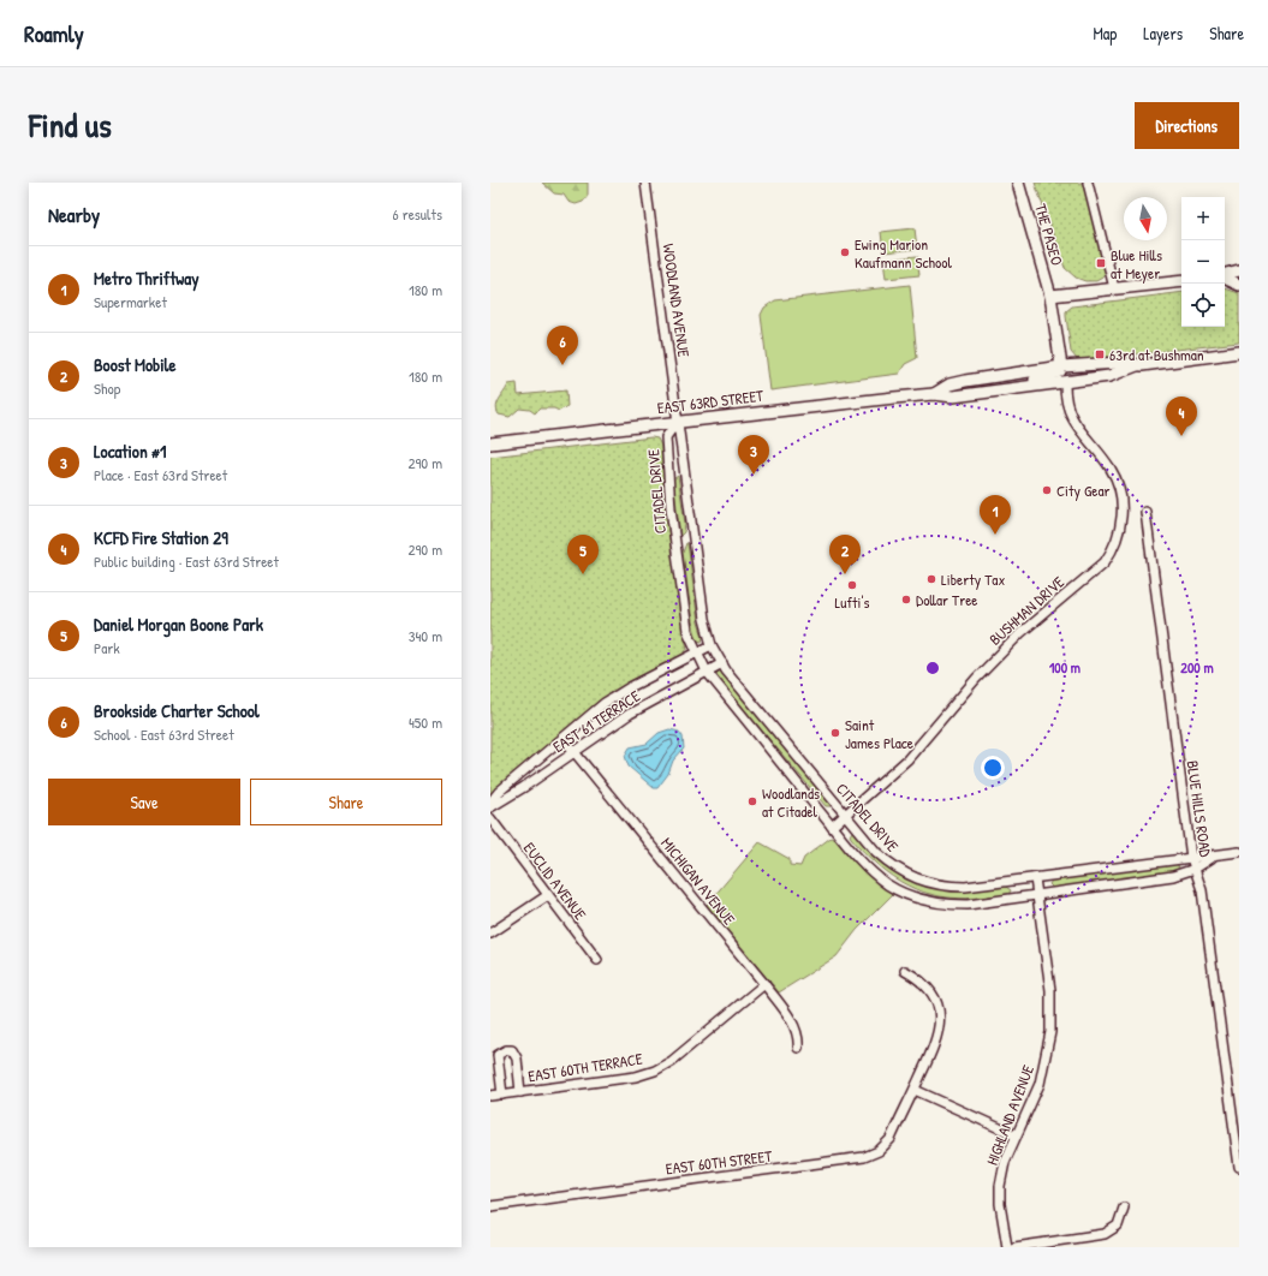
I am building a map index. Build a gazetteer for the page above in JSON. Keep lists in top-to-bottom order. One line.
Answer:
{"streets":{"main road":["THE PASEO","EAST 63RD STREET"],"street":["WOODLAND AVENUE","CITADEL DRIVE","BUSHMAN DRIVE","EAST 61 TERRACE","BLUE HILLS ROAD","EUCLID AVENUE","MICHIGAN AVENUE","EAST 60TH TERRACE","HIGHLAND AVENUE","EAST 60TH STREET"]},"crossings":[["WOODLAND AVENUE","EAST 63RD STREET"],["WOODLAND AVENUE","CITADEL DRIVE"],["EAST 63RD STREET","CITADEL DRIVE"],["EAST 63RD STREET","BUSHMAN DRIVE"],["CITADEL DRIVE","BUSHMAN DRIVE"],["CITADEL DRIVE","EAST 61 TERRACE"],["CITADEL DRIVE","BLUE HILLS ROAD"],["CITADEL DRIVE","HIGHLAND AVENUE"],["EAST 61 TERRACE","MICHIGAN AVENUE"],["MICHIGAN AVENUE","EAST 60TH TERRACE"]],"places":{"other":["Ewing Marion Kaufmann School","City Gear","Liberty Tax","Lufti's","Dollar Tree","Saint James Place","Woodlands at Citadel"],"transit":["Blue Hills at Meyer","63rd at Bushman"]},"north":"bottom","page":{"header":"Roamly","nav":["Map","Layers","Share"],"title":"Find us","buttons":["Directions",["Save","Share"]],"heading":["Nearby","6 results"],"map_buttons":["+","−"],"list":[{"mark":"1","name":"Metro Thriftway","note":"Supermarket","value":"180 m"},{"mark":"2","name":"Boost Mobile","note":"Shop","value":"180 m"},{"mark":"3","name":"Location #1","note":"Place · East 63rd Street","value":"290 m"},{"mark":"4","name":"KCFD Fire Station 29","note":"Public building · East 63rd Street","value":"290 m"},{"mark":"5","name":"Daniel Morgan Boone Park","note":"Park","value":"340 m"},{"mark":"6","name":"Brookside Charter School","note":"School · East 63rd Street","value":"450 m"}],"pins":["6","4","3","1","2","5"]},"rings":["100 m","200 m"]}
